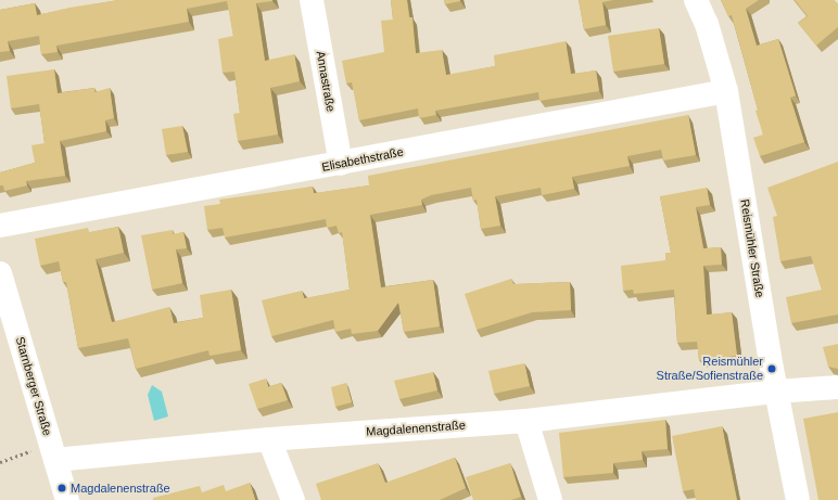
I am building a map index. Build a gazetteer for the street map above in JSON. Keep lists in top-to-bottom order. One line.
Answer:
{"streets":{"street":["Annastraße","Elisabethstraße","Reismühler Straße","Starnberger Straße","Magdalenenstraße"]},"crossings":[["Annastraße","Elisabethstraße"],["Elisabethstraße","Reismühler Straße"],["Reismühler Straße","Magdalenenstraße"],["Starnberger Straße","Magdalenenstraße"]],"places":["Reismühler Straße/Sofienstraße","Magdalenenstraße"]}
